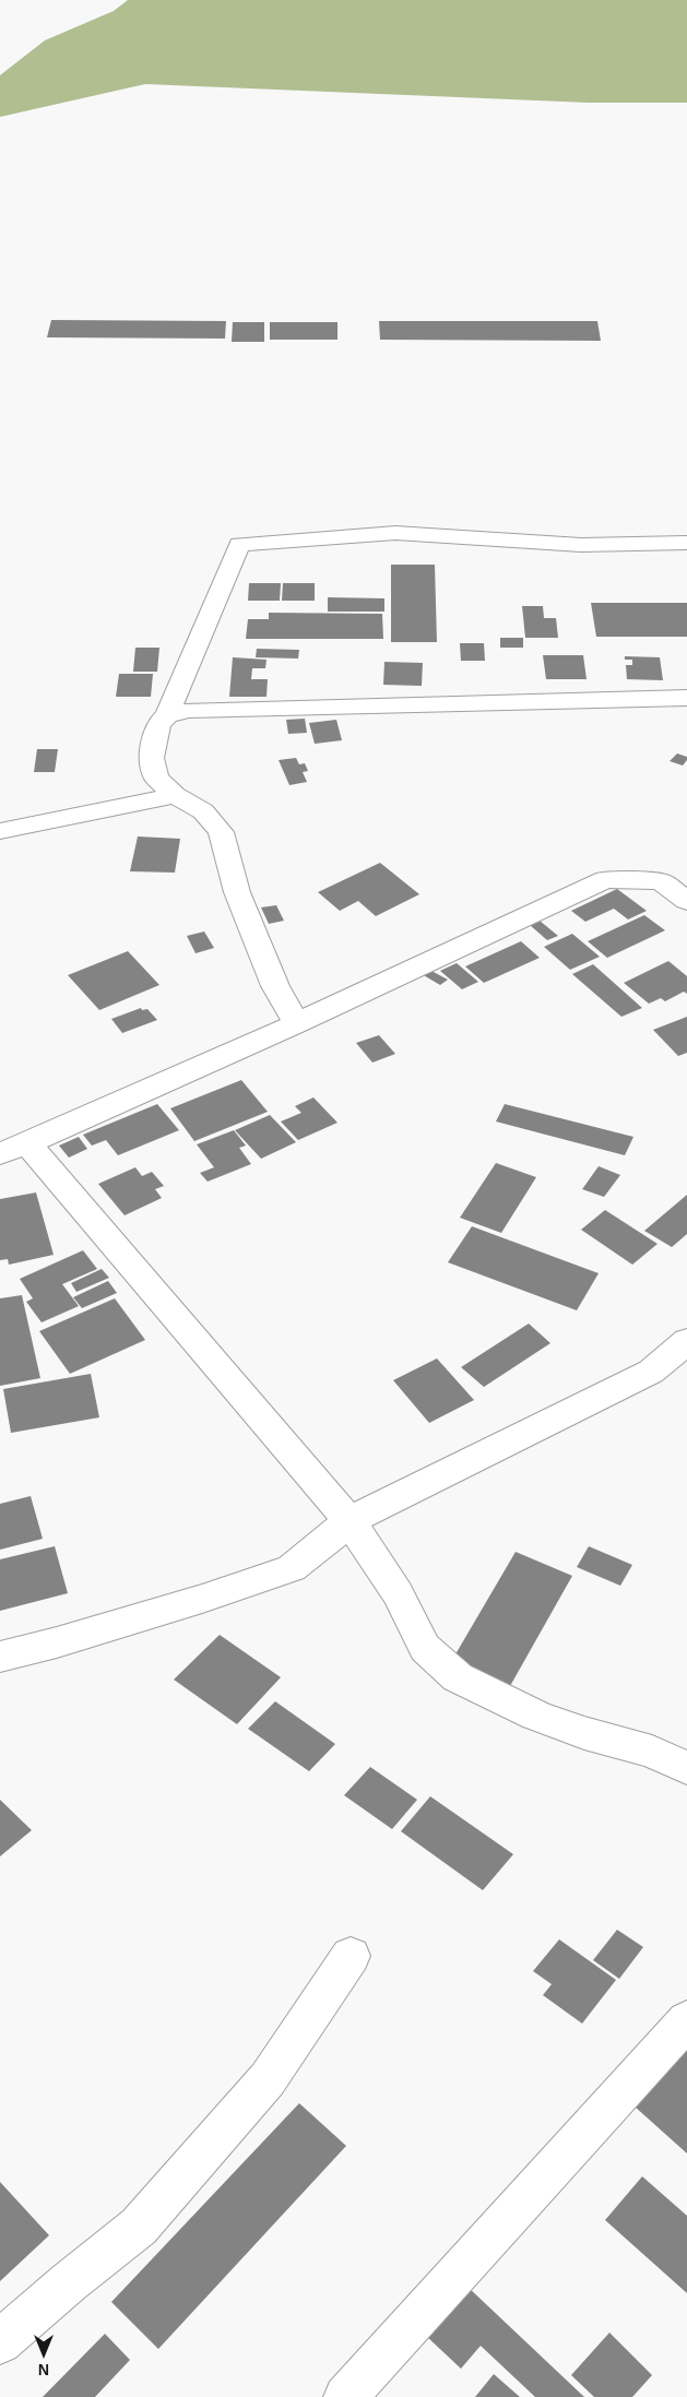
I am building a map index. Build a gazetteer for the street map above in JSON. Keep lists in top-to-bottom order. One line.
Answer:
{"north":"bottom"}
